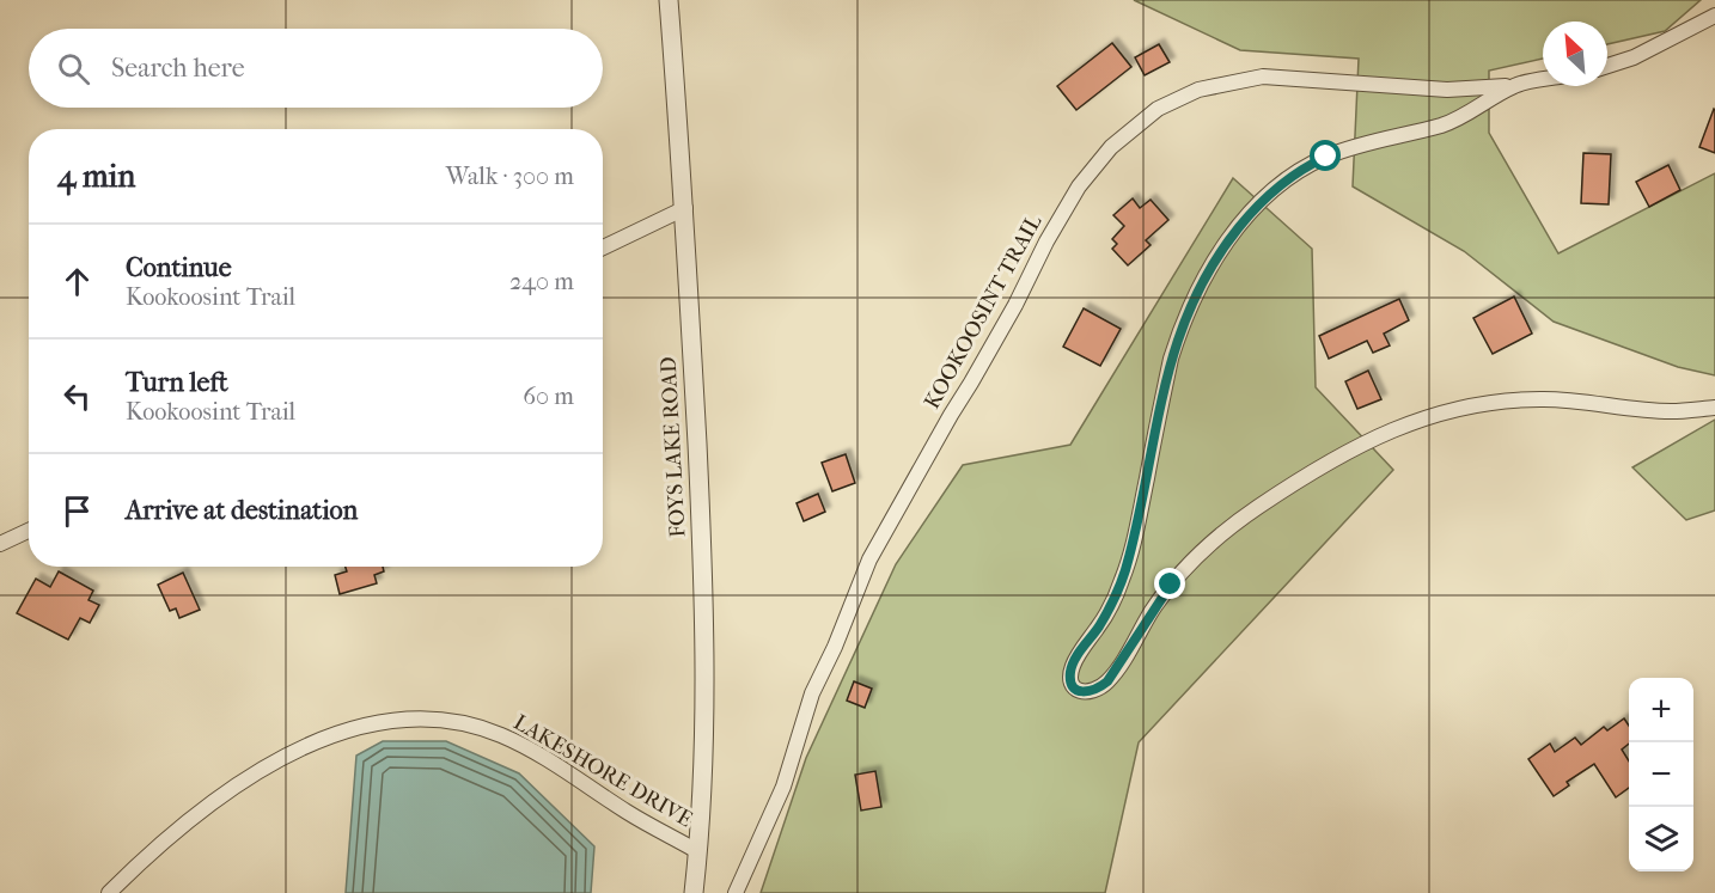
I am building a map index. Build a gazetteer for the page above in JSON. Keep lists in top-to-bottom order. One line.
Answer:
{"streets":{"street":["KOOKOOSINT TRAIL","FOYS LAKE ROAD","LAKESHORE DRIVE"]},"crossings":[["FOYS LAKE ROAD","LAKESHORE DRIVE"]],"north":"top left","page":{"search":"Search here","heading":["4 min","Walk · 300 m"],"list":[["Continue","Kookoosint Trail","240 m"],["Turn left","Kookoosint Trail","60 m"],"Arrive at destination"],"map_buttons":["+","−"]}}
